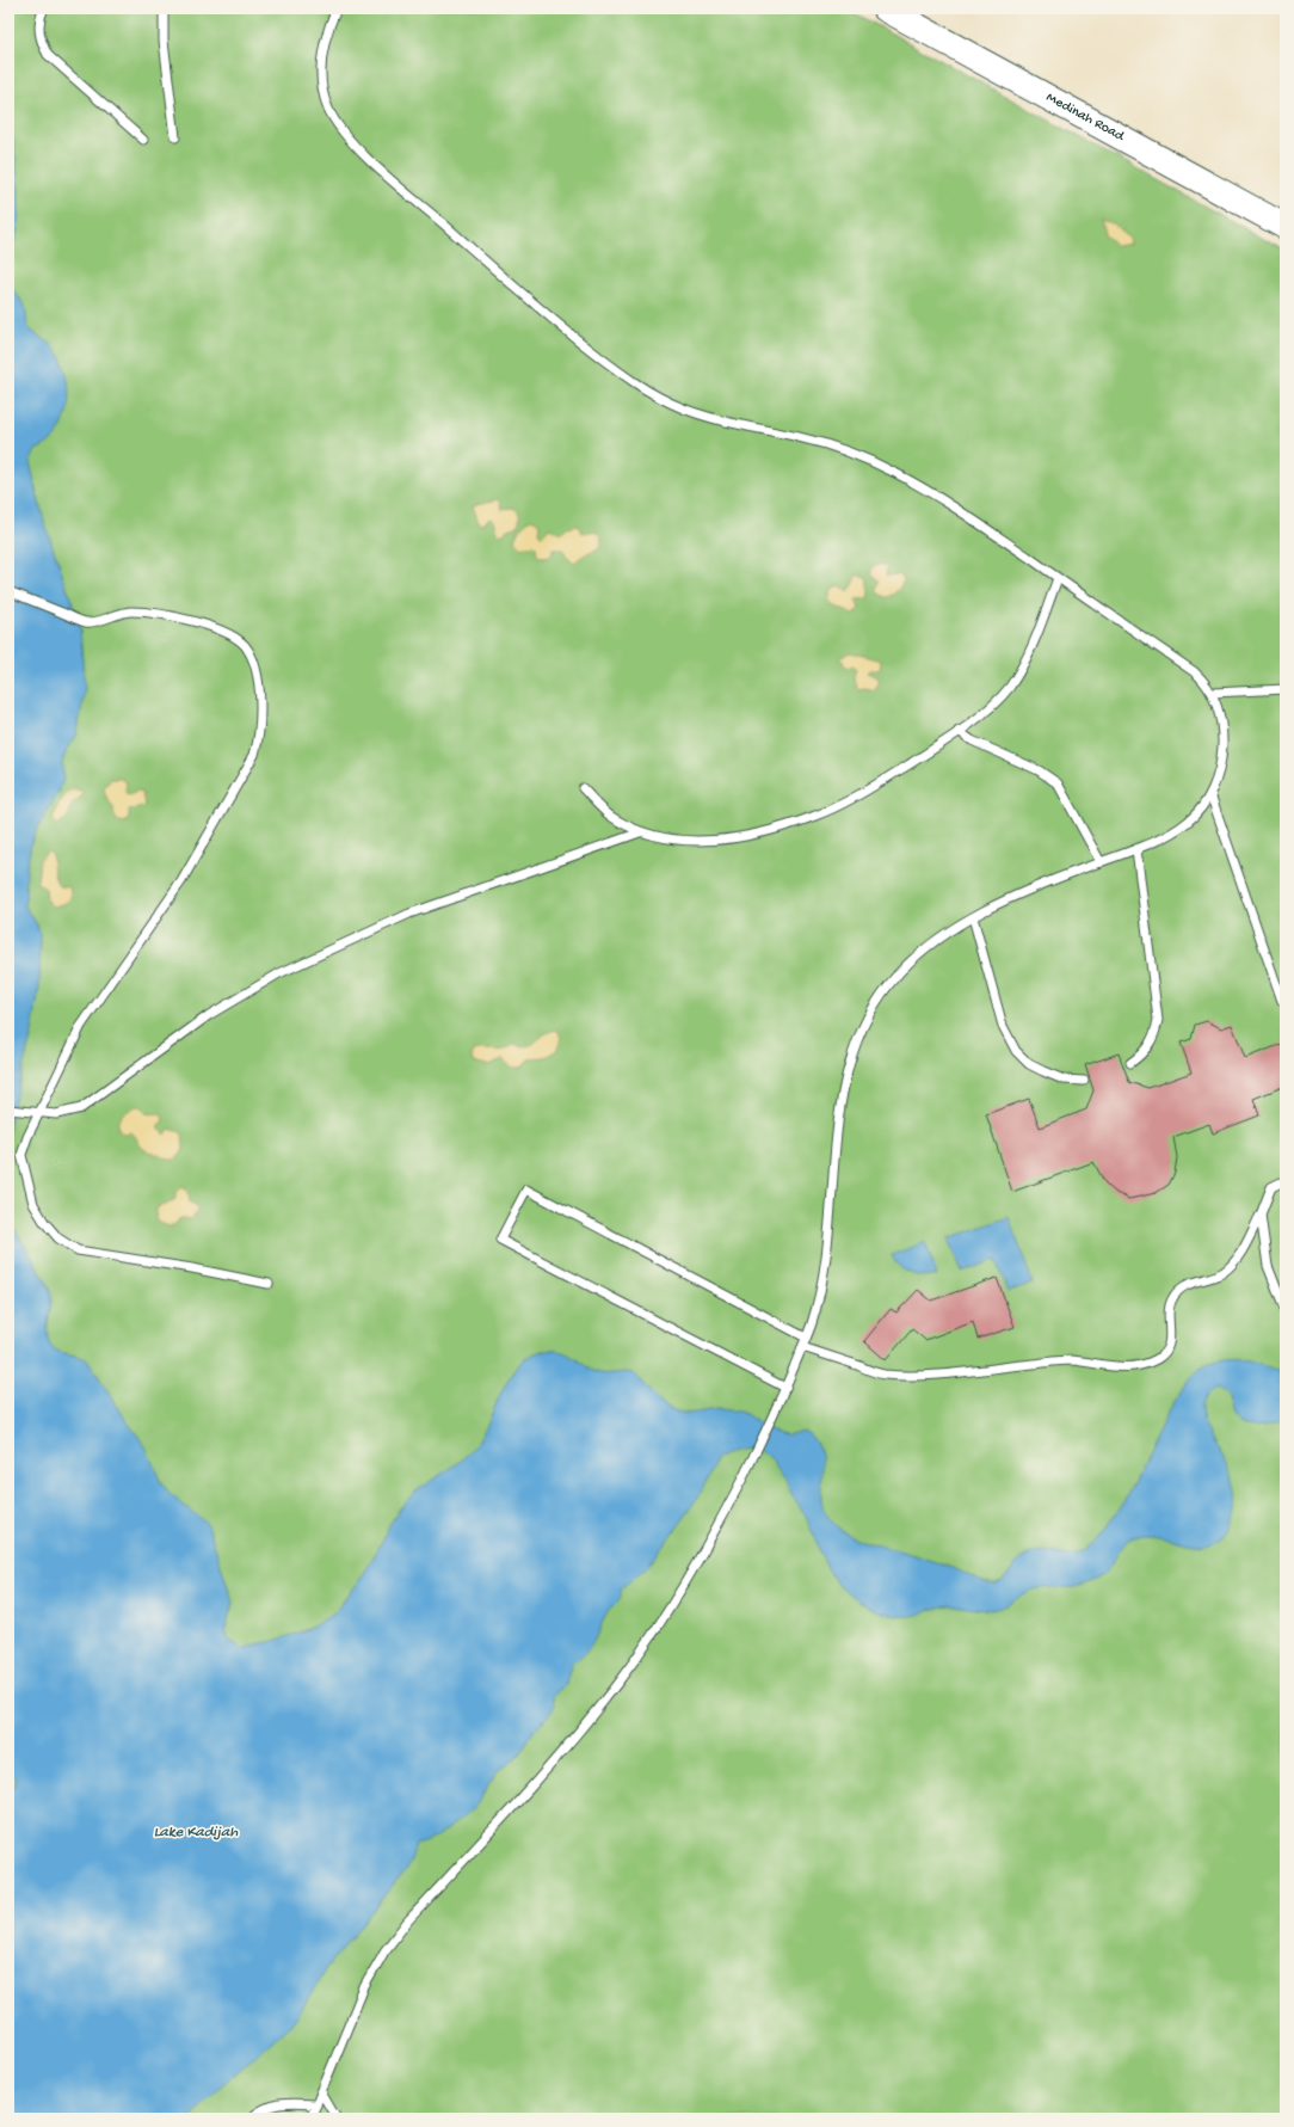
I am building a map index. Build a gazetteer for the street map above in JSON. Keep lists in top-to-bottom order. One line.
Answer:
{"streets":{"main road":["Medinah Road"]},"water":["Lake Kadijah"]}
